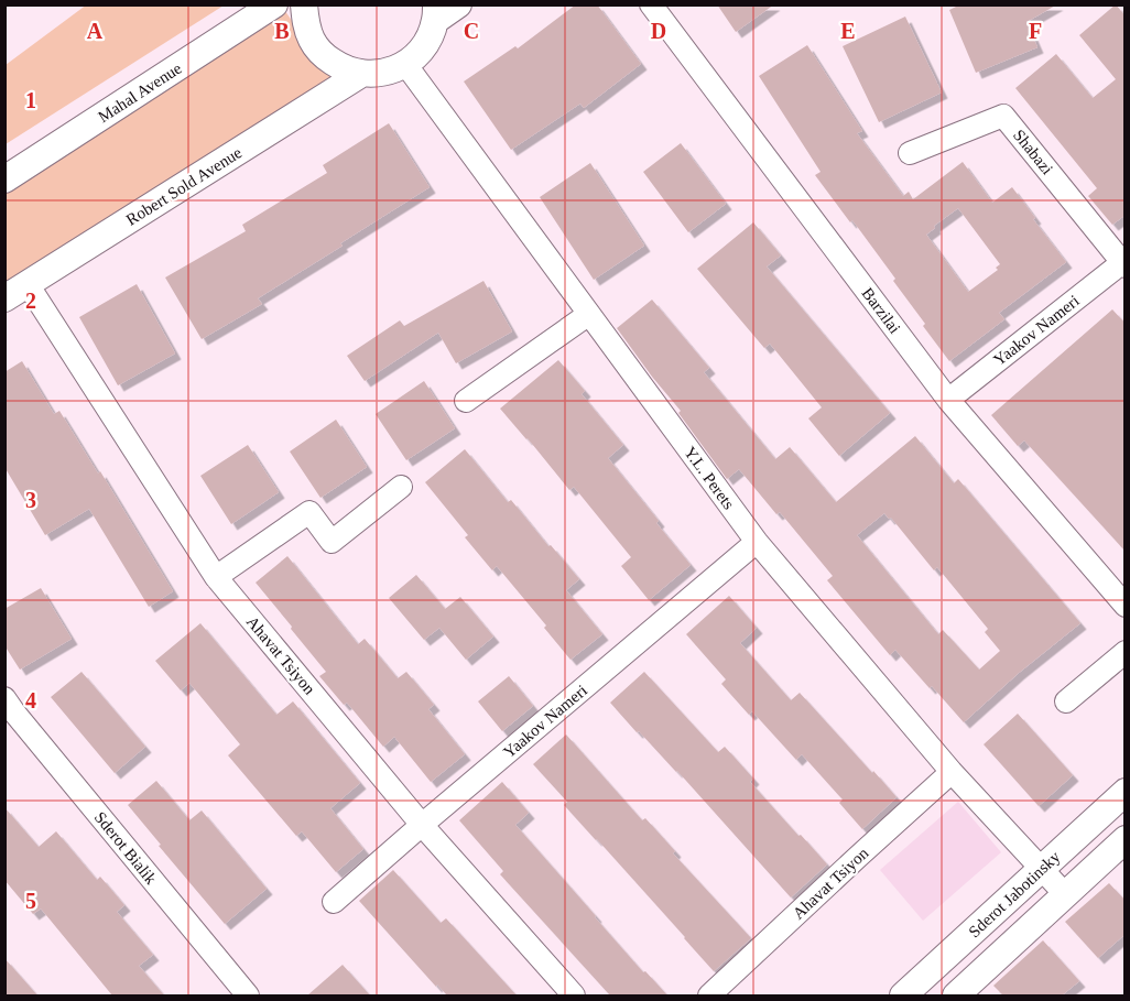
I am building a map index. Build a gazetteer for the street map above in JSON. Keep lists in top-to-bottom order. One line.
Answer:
{"streets":{"street":["Mahal Avenue","Shabazi","Robert Sold Avenue","Barzilai","Yaakov Nameri","Y.L. Perets","Ahavat Tsiyon","Sderot Bialik","Sderot Jabotinsky"]},"crossings":[["Shabazi","Yaakov Nameri"],["Robert Sold Avenue","Ahavat Tsiyon"],["Barzilai","Yaakov Nameri"],["Yaakov Nameri","Y.L. Perets"],["Yaakov Nameri","Ahavat Tsiyon"],["Y.L. Perets","Ahavat Tsiyon"],["Y.L. Perets","Sderot Jabotinsky"]],"grid":{"columns":["A","B","C","D","E","F"],"rows":["1","2","3","4","5"]}}
